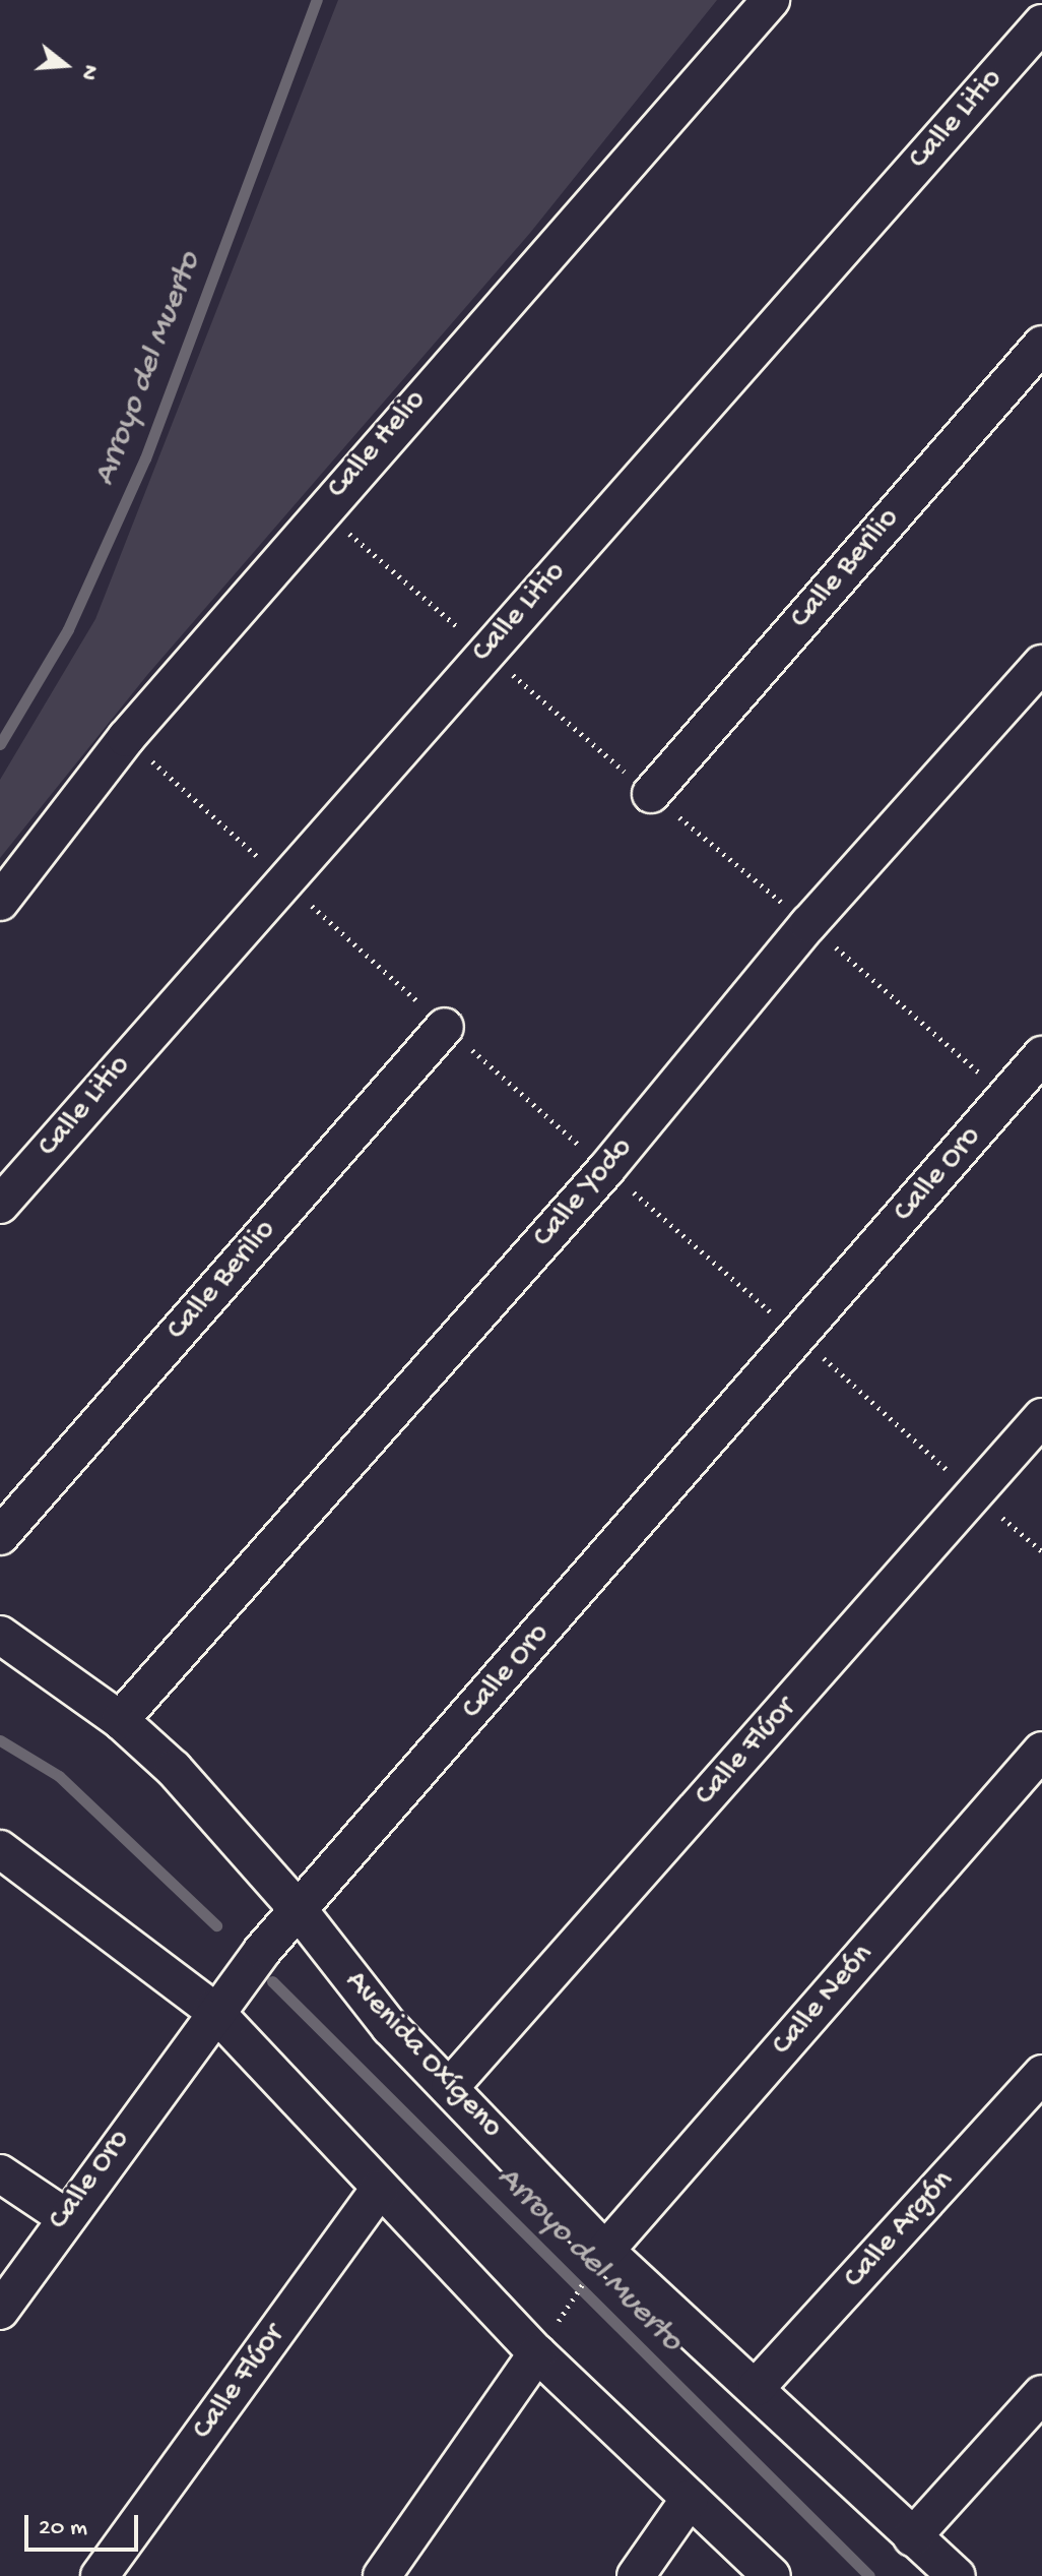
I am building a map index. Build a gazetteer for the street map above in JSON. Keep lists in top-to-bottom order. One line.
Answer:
{"streets":{"street":["Calle Litio","Calle Helio","Calle Berilio","Calle Oro","Calle Yodo","Calle Flúor","Calle Neón","Avenida Oxígeno","Calle Argón"]},"crossings":[["Calle Oro","Avenida Oxígeno"],["Calle Yodo","Avenida Oxígeno"],["Calle Flúor","Avenida Oxígeno"],["Calle Neón","Avenida Oxígeno"],["Avenida Oxígeno","Calle Argón"]],"water":["Arroyo del Muerto"],"scale_bar":"20 m","north":"right"}
